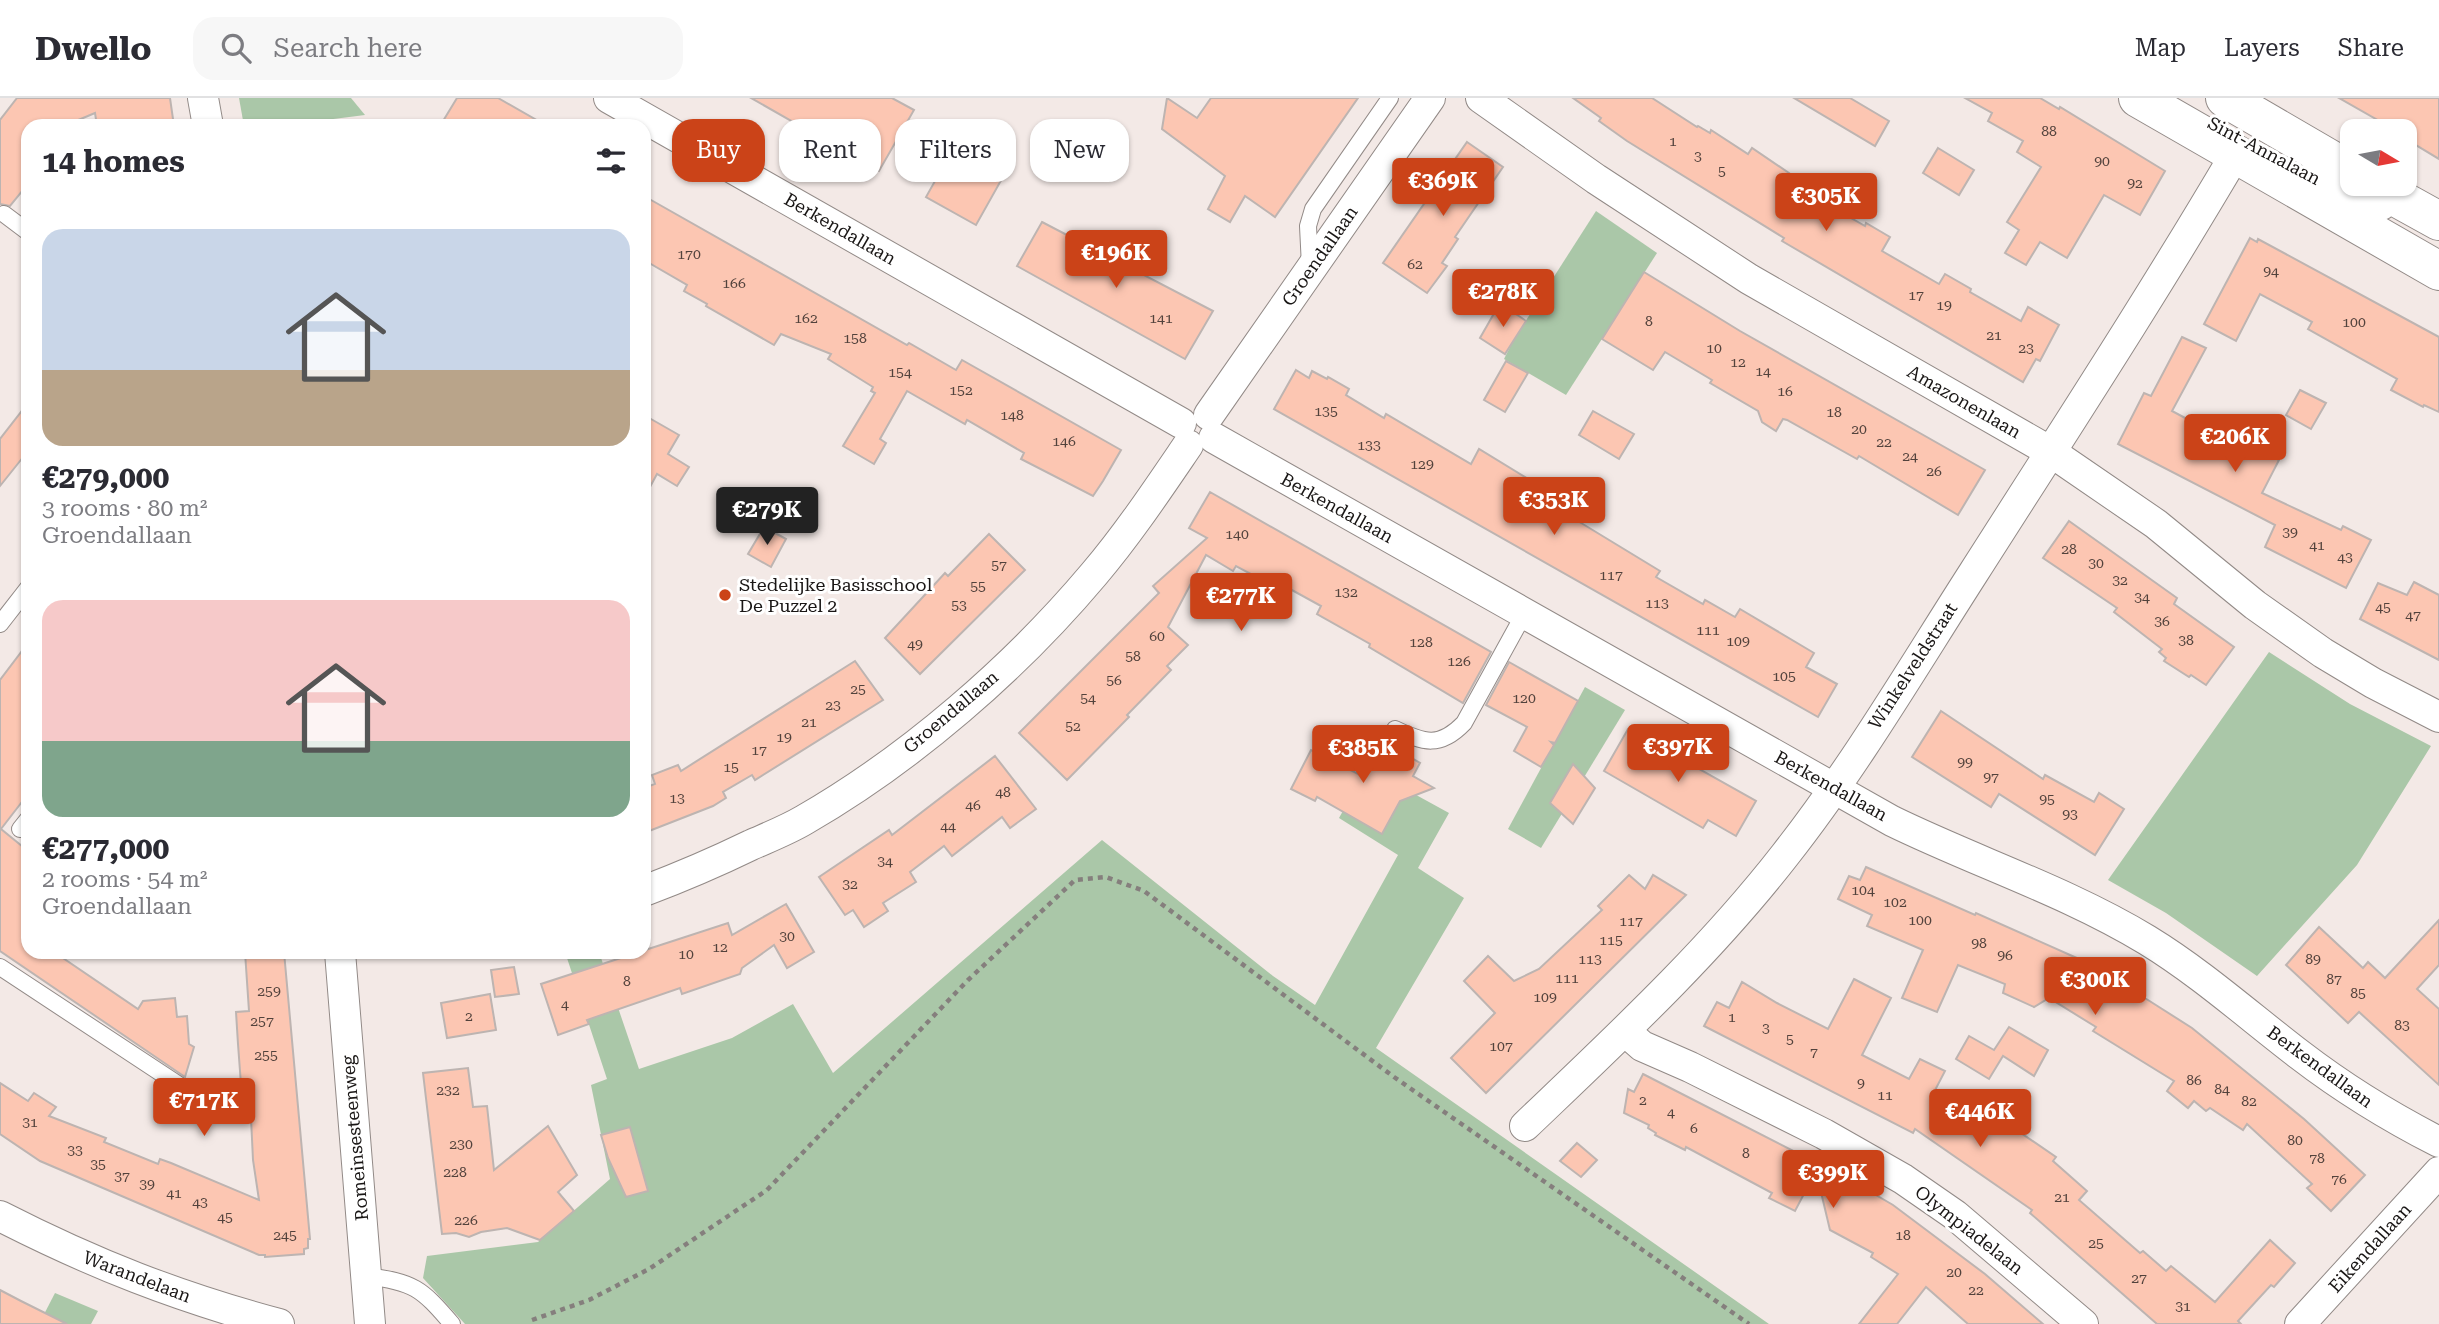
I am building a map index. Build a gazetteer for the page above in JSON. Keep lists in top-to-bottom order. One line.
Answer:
{"streets":{"main road":["Sint-Annalaan"],"street":["Berkendallaan","Groendallaan","Amazonenlaan","Winkelveldstraat","Romeinsesteenweg","Olympiadelaan","Eikendallaan","Warandelaan"]},"crossings":[["Sint-Annalaan","Winkelveldstraat"],["Berkendallaan","Groendallaan"],["Berkendallaan","Winkelveldstraat"],["Amazonenlaan","Winkelveldstraat"],["Winkelveldstraat","Olympiadelaan"]],"places":["Stedelijke Basisschool De Puzzel 2"],"house_numbers":["88","1","3","90","5","92","170","62","94","166","17","19","162","141","8","100","21","158","10","23","12","14","154","152","16","135","18","148","20","146","22","133","24","129","26","39","140","41","28","43","30","57","117","32","55","132","34","113","53","45","47","36","111","60","38","109","128","49","58","126","105","56","25","54","120","23","21","52","19","17","99","15","97","48","13","95","46","93","44","34","32","104","102","100","117","30","115","98","12","10","96","113","89","111","87","8","259","85","109","4","2","1","257","83","3","5","107","7","255","86","9","84","232","11","2","82","4","31","6","80","230","33","8","78","35","228","37","76","39","41","21","43","45","226","245","18","25","20","27","22","31"],"north":"right","page":{"header":"Dwello","search":"Search here","nav":["Map","Layers","Share"],"chip":["Buy","Rent","Filters","New"],"heading":"14 homes","price":["€369K","€305K","€196K","€278K","€206K","€353K","€279K","€277K","€397K","€385K","€300K","€717K","€446K","€399K"],"list":[{"name":"€279,000","note":"3 rooms · 80 m² · Groendallaan"},{"name":"€277,000","note":"2 rooms · 54 m² · Groendallaan"}]}}
